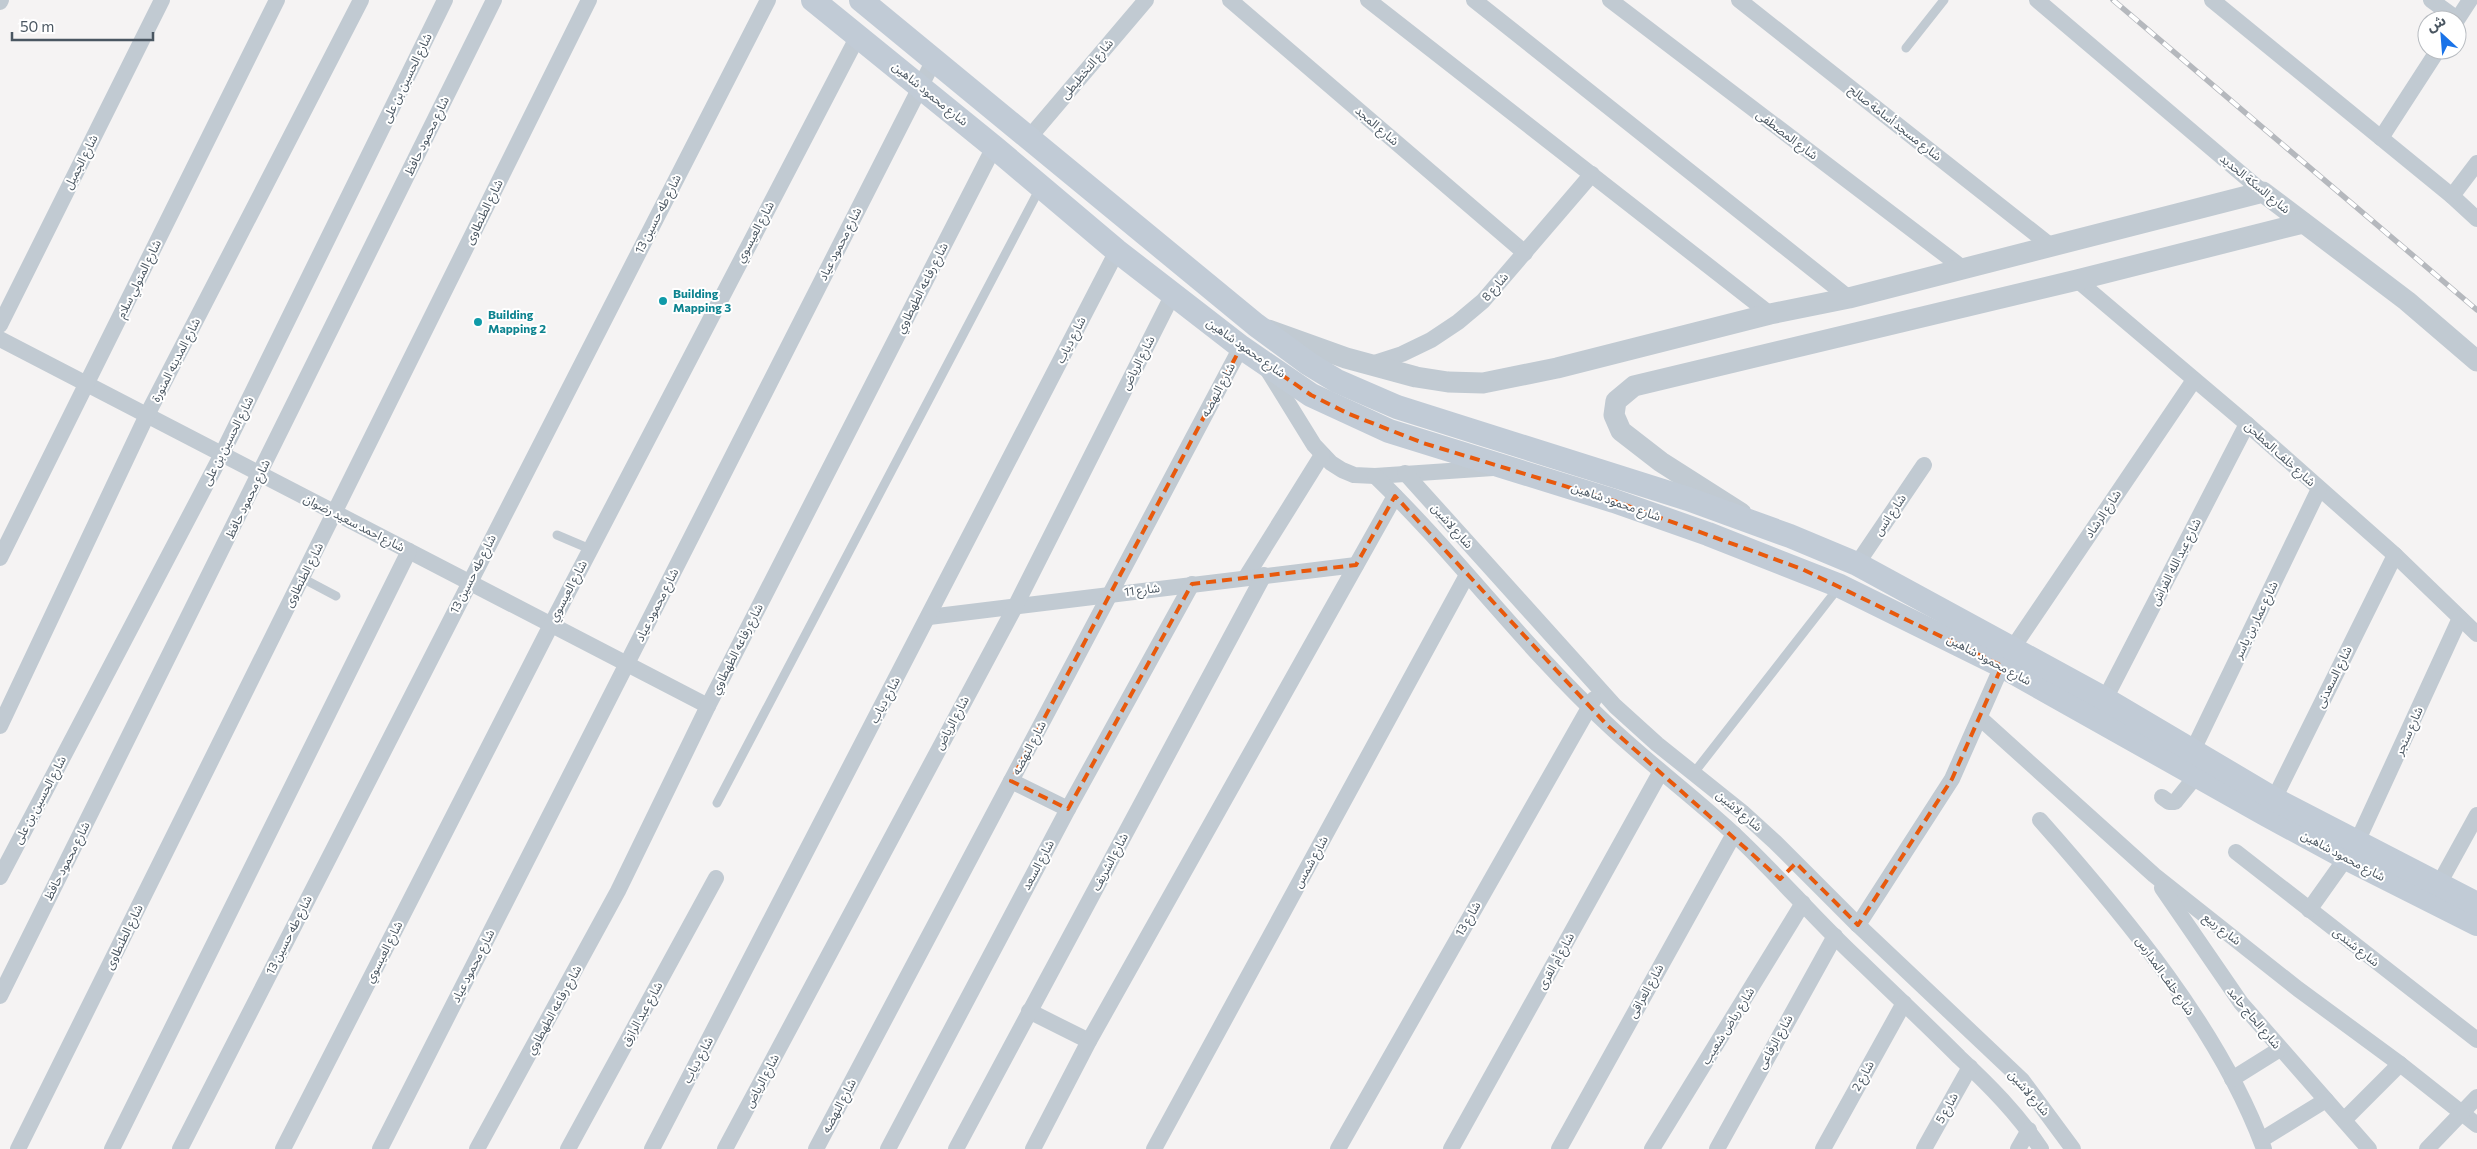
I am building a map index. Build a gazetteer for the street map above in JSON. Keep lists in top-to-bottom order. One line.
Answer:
{"streets":{"main road":["شارع محمود شاهين"],"street":["شارع التخطيطى","شارع الحسين بن على","شارع مسجد أسامة صالح","شارع المجد","شارع المصطفى","شارع محمود حافظ","شارع الجميل","شارع السكة الحديد","شارع الطنطاوى","شارع طه حسين 13","شارع العيسوي","شارع محمود عياد","شارع المتولي سلام","شارع 8","شارع رفاعه الطهطاوي","شارع دياب","شارع المدينه المنورة","شارع الرياض","شارع النهضه","شارع خلف المطحن","شارع الرشاد","شارع انس","شارع احمد سعيد رضوان","شارع لاشين","شارع عبد الله الفراش","شارع 11","شارع عمار بن ياسر","شارع السعدنى","شارع سنجر","شارع الشريف","شارع شمس","شارع السعد","شارع 13","شارع ربيع","شارع شندى","شارع أم القرى","شارع خلف المدارس","شارع العراقى","شارع عبد الرازق","شارع الحاج حامد","شارع رياض شعيب","شارع الرفاعى","شارع 2","شارع 5"]},"crossings":[["شارع التخطيطى","شارع محمود شاهين"],["شارع الحسين بن على","شارع احمد سعيد رضوان"],["شارع محمود شاهين","شارع العيسوي"],["شارع محمود شاهين","شارع محمود عياد"],["شارع محمود شاهين","شارع رفاعه الطهطاوي"],["شارع محمود شاهين","شارع دياب"],["شارع محمود شاهين","شارع الرياض"],["شارع محمود شاهين","شارع النهضه"],["شارع محمود شاهين","شارع الرشاد"],["شارع محمود شاهين","شارع انس"],["شارع محمود شاهين","شارع عبد الله الفراش"],["شارع محمود شاهين","شارع عمار بن ياسر"],["شارع محمود شاهين","شارع السعدنى"],["شارع محمود شاهين","شارع سنجر"],["شارع المجد","شارع 8"],["شارع محمود حافظ","شارع احمد سعيد رضوان"],["شارع الطنطاوى","شارع احمد سعيد رضوان"],["شارع طه حسين 13","شارع احمد سعيد رضوان"],["شارع العيسوي","شارع احمد سعيد رضوان"],["شارع محمود عياد","شارع احمد سعيد رضوان"],["شارع المتولي سلام","شارع احمد سعيد رضوان"],["شارع رفاعه الطهطاوي","شارع احمد سعيد رضوان"],["شارع دياب","شارع 11"],["شارع المدينه المنورة","شارع احمد سعيد رضوان"],["شارع الرياض","شارع 11"],["شارع النهضه","شارع 11"],["شارع خلف المطحن","شارع الرشاد"],["شارع خلف المطحن","شارع عبد الله الفراش"],["شارع خلف المطحن","شارع عمار بن ياسر"],["شارع خلف المطحن","شارع السعدنى"],["شارع خلف المطحن","شارع سنجر"],["شارع الرشاد","شارع لاشين"],["شارع الرشاد","شارع ربيع"],["شارع لاشين","شارع شمس"],["شارع لاشين","شارع 13"],["شارع لاشين","شارع أم القرى"],["شارع لاشين","شارع العراقى"],["شارع لاشين","شارع رياض شعيب"],["شارع لاشين","شارع الرفاعى"],["شارع لاشين","شارع 2"],["شارع لاشين","شارع 5"],["شارع 11","شارع الشريف"],["شارع 11","شارع السعد"],["شارع سنجر","شارع شندى"],["شارع ربيع","شارع الحاج حامد"]],"places":["Building Mapping 3","Building Mapping 2"],"scale_bar":"50 m","north":"top left"}
